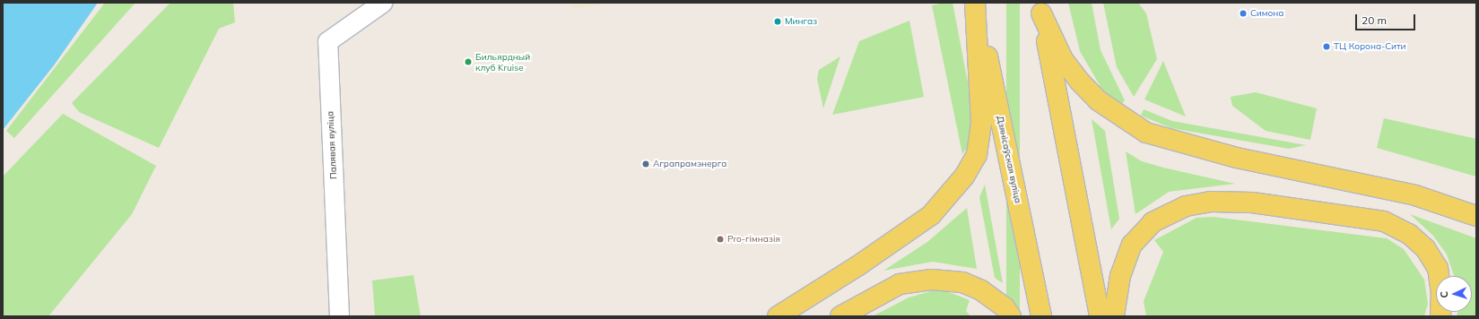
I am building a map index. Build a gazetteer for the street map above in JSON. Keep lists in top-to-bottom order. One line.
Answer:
{"streets":{"main road":["Дзянісаўская вуліца"],"street":["Палявая вуліца"]},"places":["Симона","Мингаз","ТЦ Корона-Сити","Бильярдный клуб Kruise","Аграпрамэнерга","Pro-гімназія"],"scale_bar":"20 m","north":"left"}
